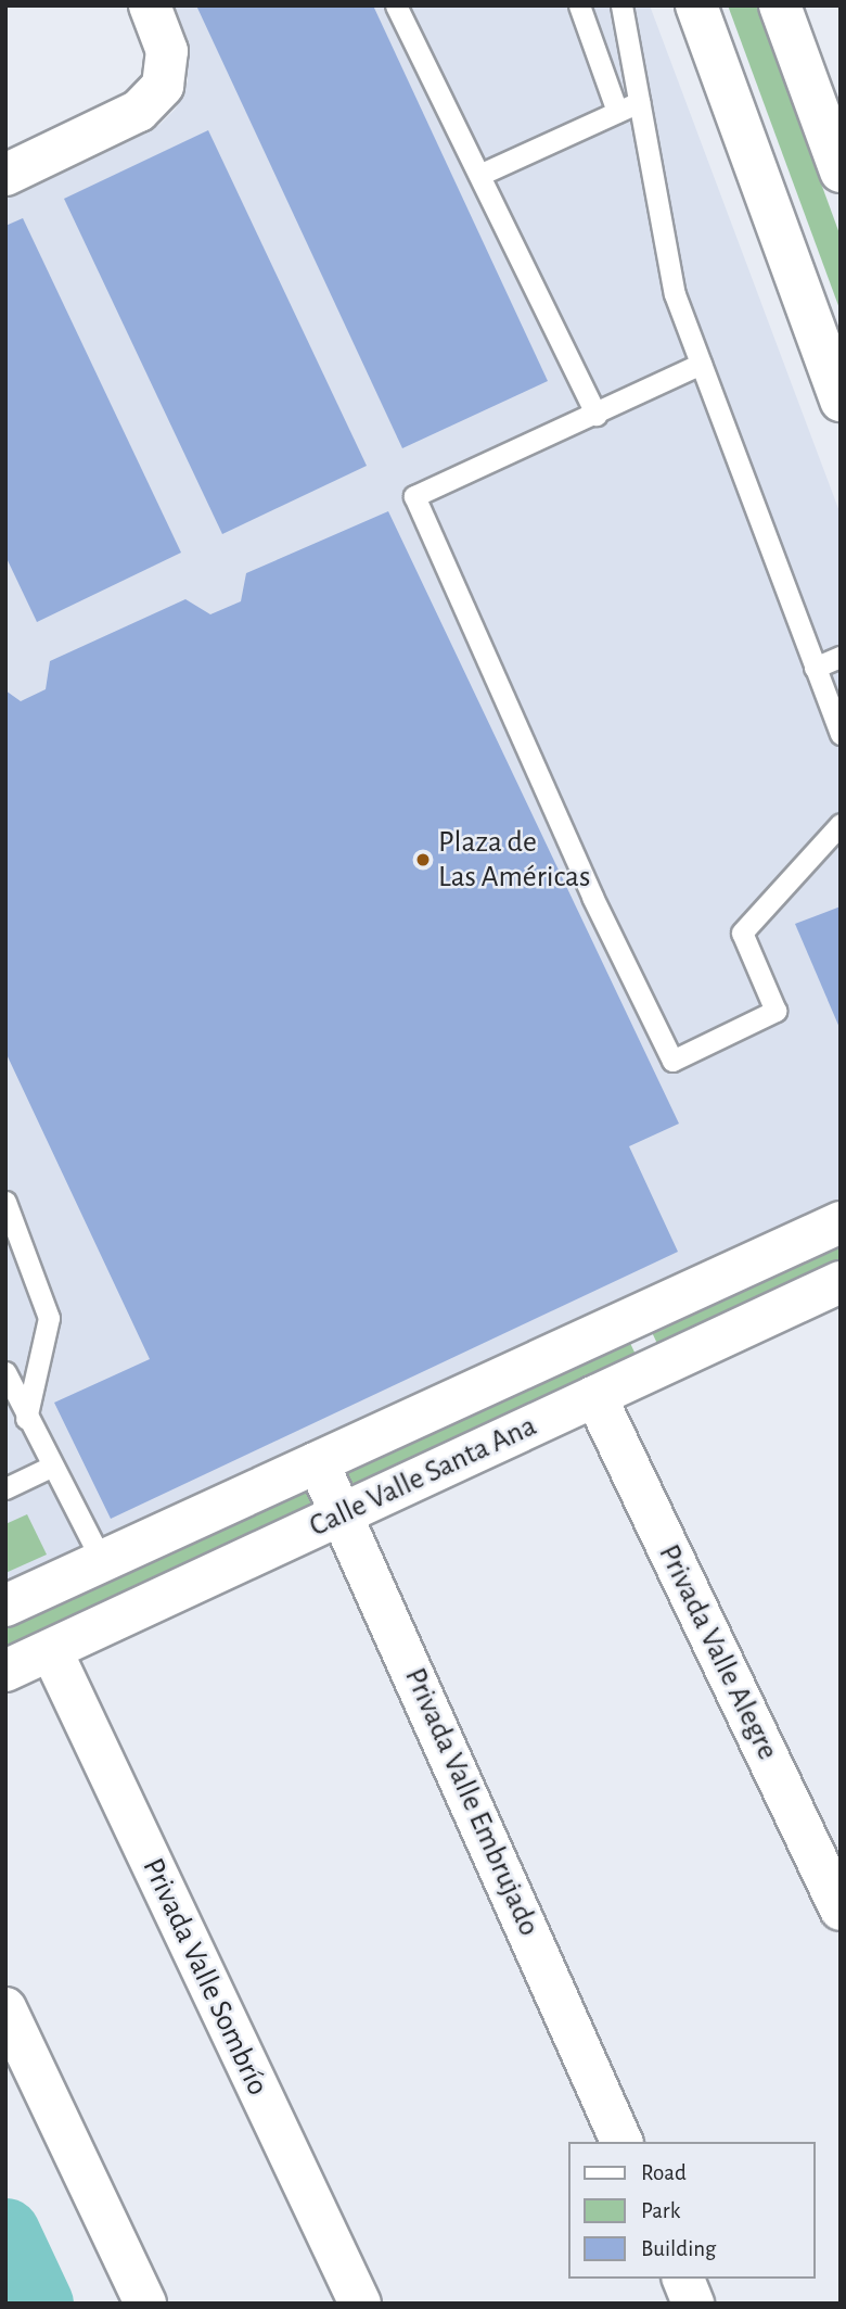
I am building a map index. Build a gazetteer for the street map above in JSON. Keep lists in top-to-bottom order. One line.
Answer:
{"streets":{"street":["Calle Valle Santa Ana","Privada Valle Alegre","Privada Valle Embrujado","Privada Valle Sombrío"]},"crossings":[["Calle Valle Santa Ana","Privada Valle Alegre"],["Calle Valle Santa Ana","Privada Valle Embrujado"],["Calle Valle Santa Ana","Privada Valle Sombrío"]],"places":["Plaza de Las Américas"],"legend":["Road","Park","Building"]}
